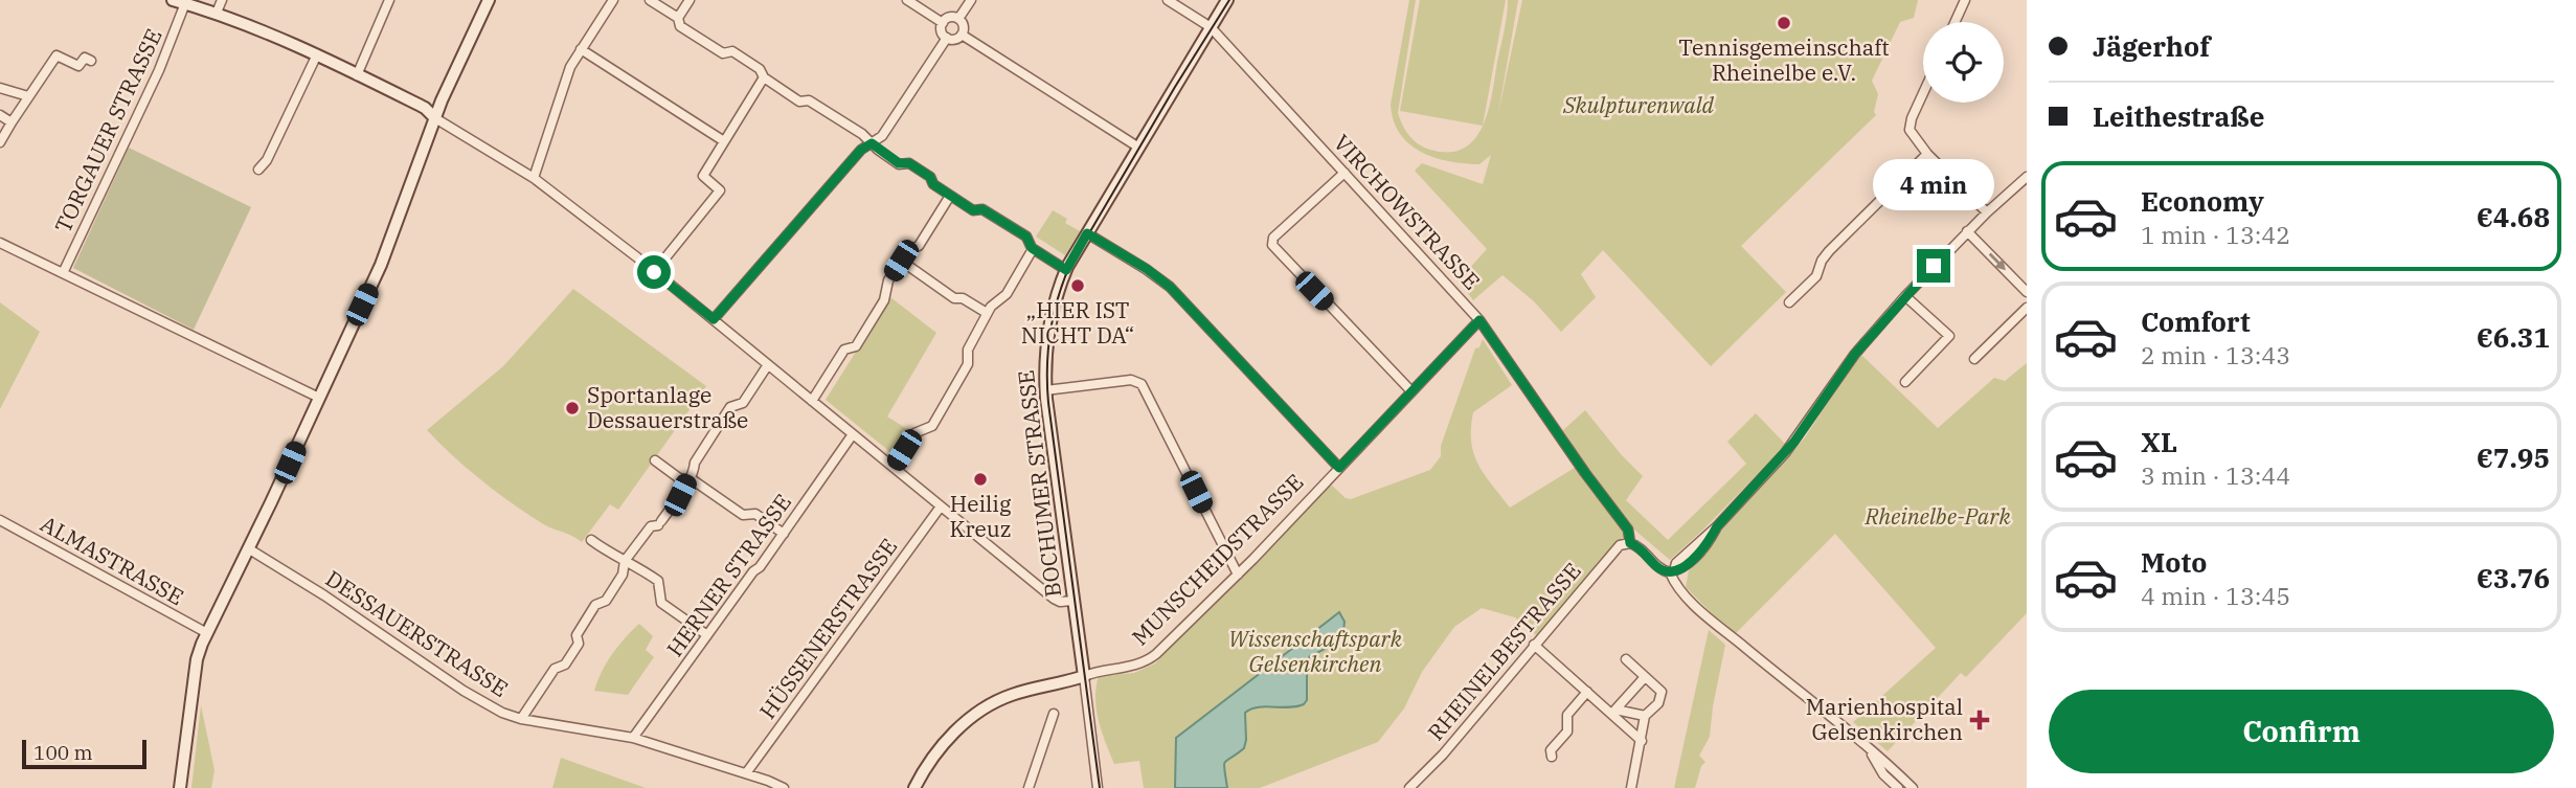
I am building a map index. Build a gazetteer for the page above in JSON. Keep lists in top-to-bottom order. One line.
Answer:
{"streets":{"main road":["BOCHUMER STRASSE","MUNSCHEIDSTRASSE"],"street":["TORGAUER STRASSE","VIRCHOWSTRASSE","ALMASTRASSE","HERNER STRASSE","HÜSSENERSTRASSE","DESSAUERSTRASSE","RHEINELBESTRASSE"]},"crossings":[["VIRCHOWSTRASSE","BOCHUMER STRASSE"],["VIRCHOWSTRASSE","MUNSCHEIDSTRASSE"],["VIRCHOWSTRASSE","RHEINELBESTRASSE"],["BOCHUMER STRASSE","MUNSCHEIDSTRASSE"],["HERNER STRASSE","DESSAUERSTRASSE"],["HÜSSENERSTRASSE","DESSAUERSTRASSE"]],"parks":["Skulpturenwald","Rheinelbe-Park","Wissenschaftspark Gelsenkirchen"],"places":{"other":["Tennisgemeinschaft Rheinelbe e.V.","„HIER IST NICHT DA“","Sportanlage Dessauerstraße","Heilig Kreuz"],"health":["Marienhospital Gelsenkirchen"]},"scale_bar":"100 m","page":{"banner":["Jägerhof","Leithestraße"],"bubble":"4 min","list":[{"name":"Economy","note":"1 min · 13:42","value":"€4.68"},{"name":"Comfort","note":"2 min · 13:43","value":"€6.31"},{"name":"XL","note":"3 min · 13:44","value":"€7.95"},{"name":"Moto","note":"4 min · 13:45","value":"€3.76"}],"buttons":"Confirm","scale":"100 m"}}
